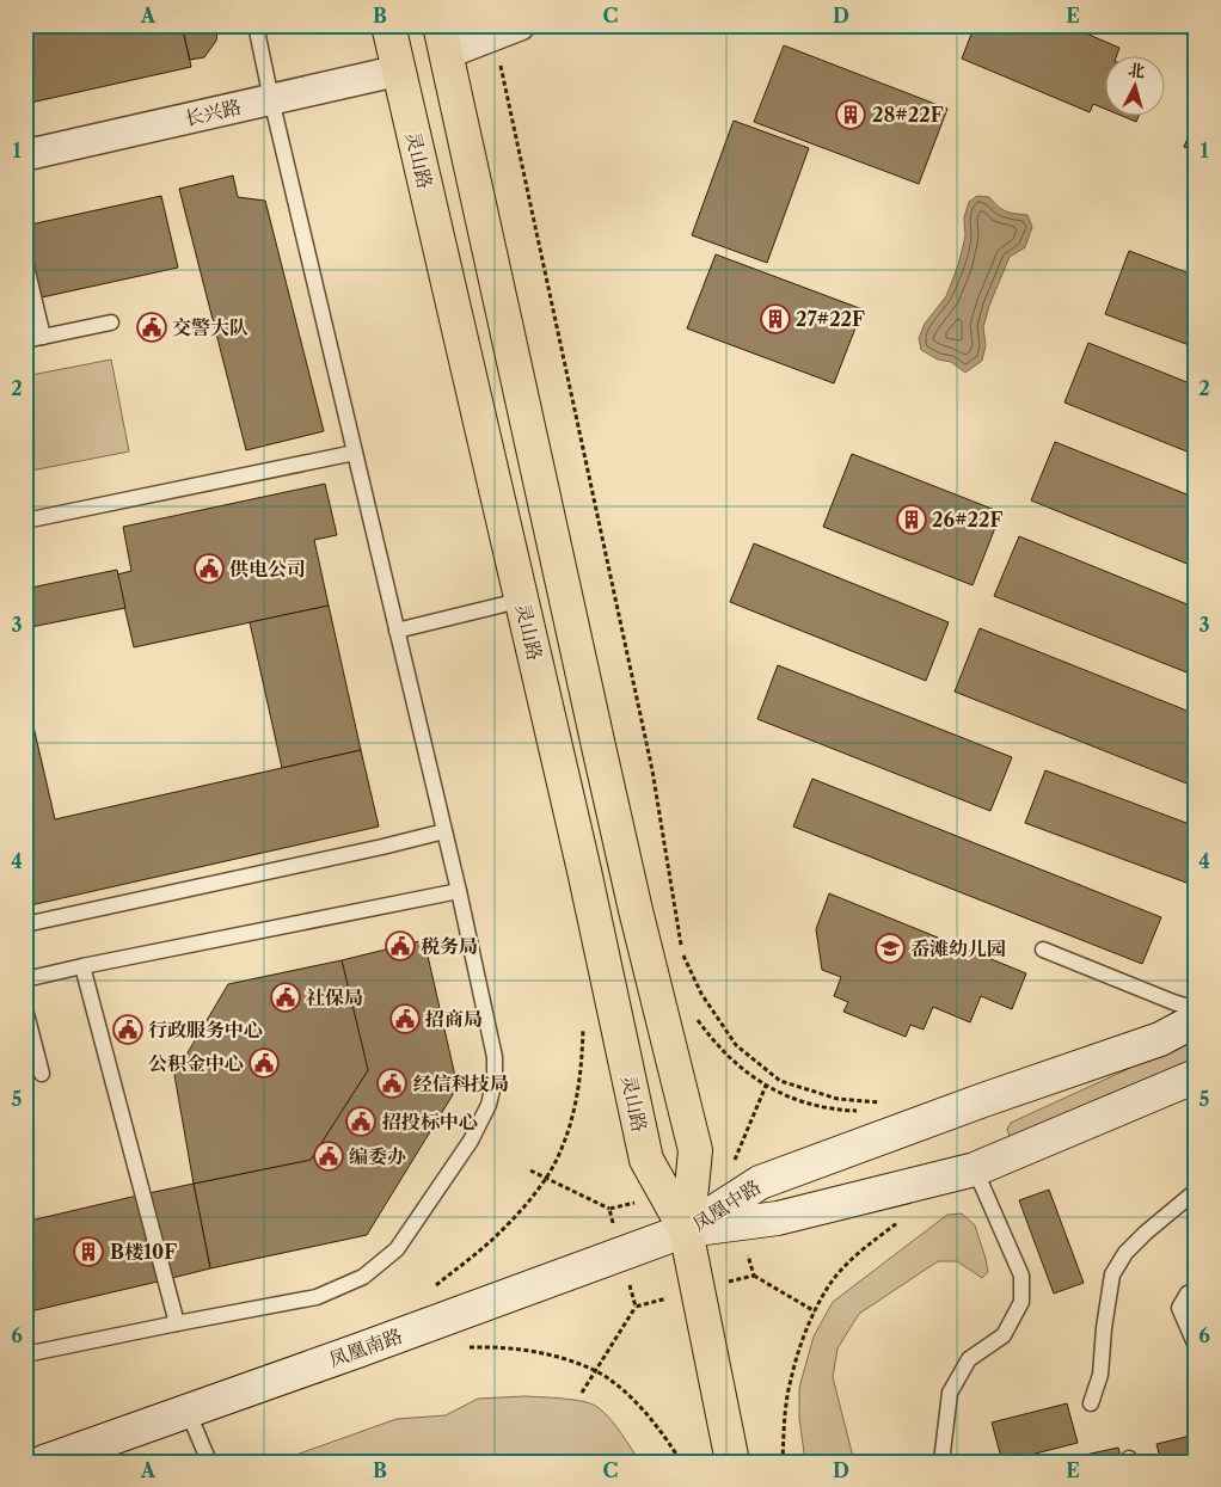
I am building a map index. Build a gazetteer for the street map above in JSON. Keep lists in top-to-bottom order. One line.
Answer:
{"streets":{"highway":["灵山路"],"main road":["凤凰中路","凤凰南路"],"street":["长兴路"]},"crossings":[["长兴路","灵山路"],["灵山路","凤凰中路"],["灵山路","凤凰南路"],["凤凰中路","凤凰南路"]],"places":{"building":["28#22F","27#22F","26#22F","B楼10F"],"public building":["交警大队","供电公司","税务局","社保局","招商局","行政服务中心","公积金中心","经信科技局","招投标中心","编委办"],"school or university":["岙滩幼儿园"]},"north":"top","grid":{"columns":["A","B","C","D","E"],"rows":["1","2","3","4","5","6"]}}
